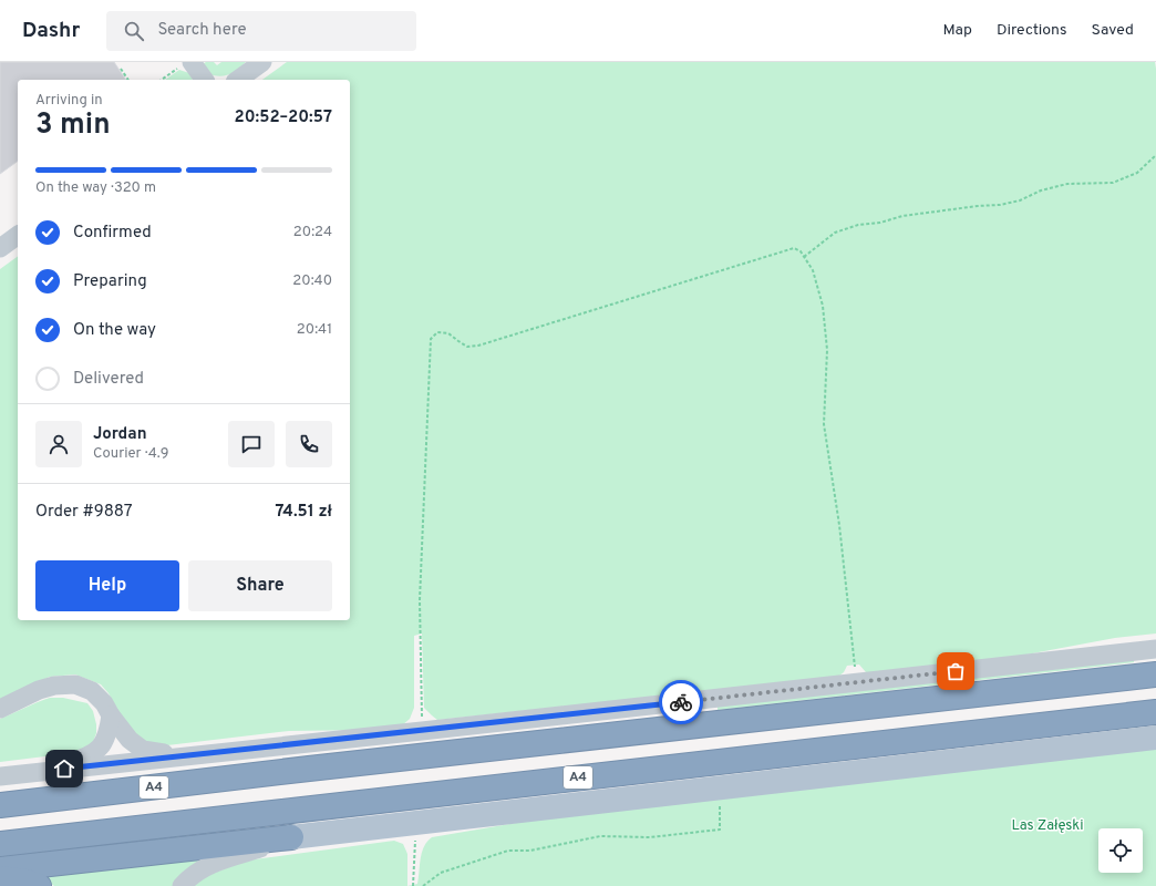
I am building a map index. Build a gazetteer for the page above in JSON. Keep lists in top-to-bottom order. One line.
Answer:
{"streets":{"highway":["A4"]},"parks":["Las Załęski"],"page":{"header":"Dashr","search":"Search here","nav":["Map","Directions","Saved"],"heading":["3 min","Arriving in","20:52–20:57"],"panel":["Jordan","Courier · 4.9","Order #9887","74.51 zł"],"bar":"On the way · 320 m","list":[["Confirmed","20:24"],["Preparing","20:40"],["On the way","20:41"],"Delivered"],"buttons":["Help","Share"]}}
